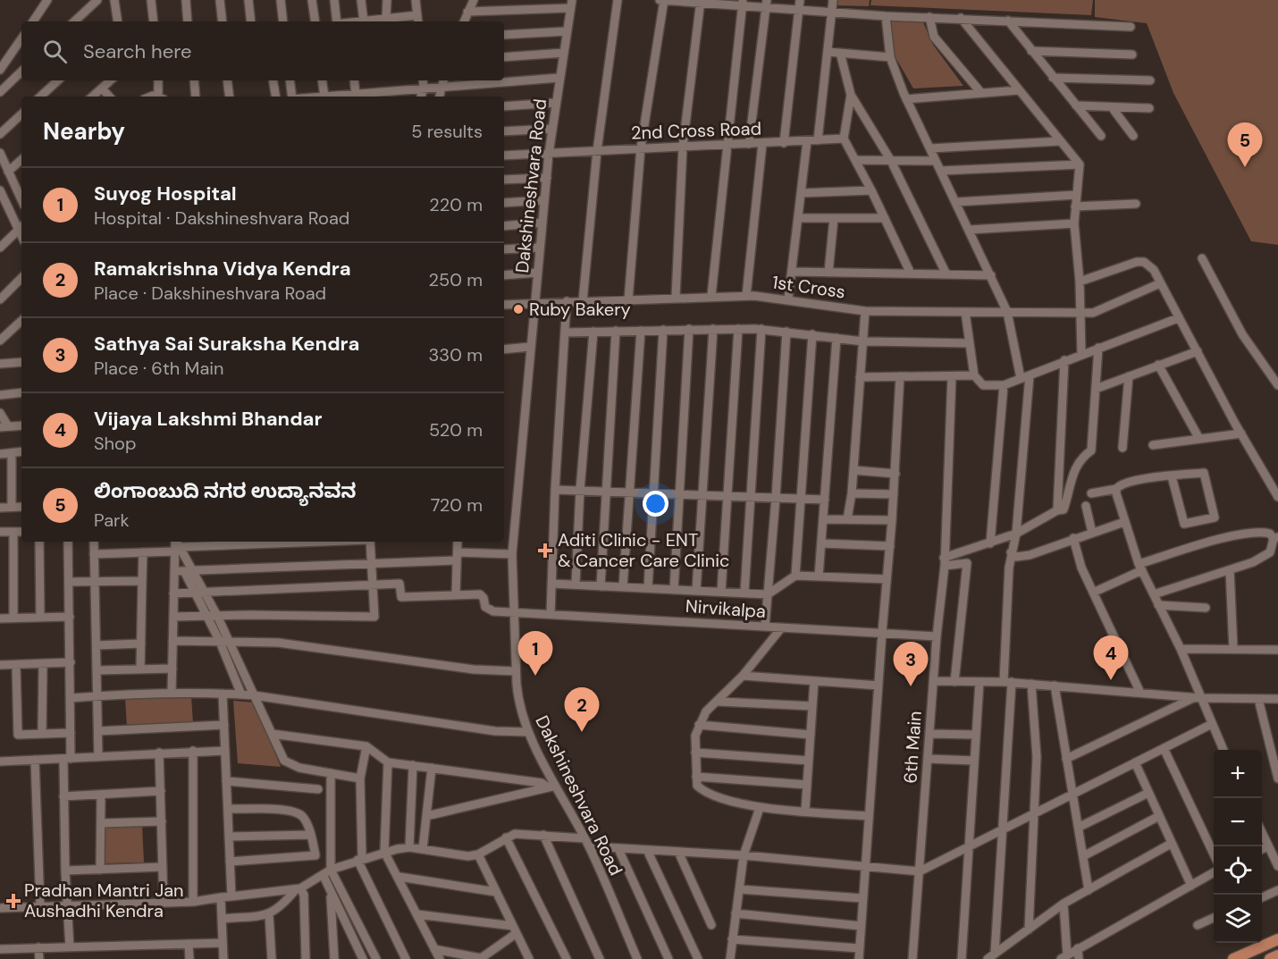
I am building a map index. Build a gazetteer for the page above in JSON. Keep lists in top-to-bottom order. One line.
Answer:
{"streets":{"street":["2nd Cross Road","Dakshineshvara Road","1st Cross","Nirvikalpa","6th Main"]},"crossings":[["2nd Cross Road","Dakshineshvara Road"],["Dakshineshvara Road","1st Cross"],["Dakshineshvara Road","Nirvikalpa"],["Nirvikalpa","6th Main"]],"places":{"other":["Ruby Bakery"],"health":["Aditi Clinic - ENT & Cancer Care Clinic","Pradhan Mantri Jan Aushadhi Kendra"]},"page":{"search":"Search here","heading":["Nearby","5 results"],"pins":["5","1","4","3","2"],"list":[{"mark":"1","name":"Suyog Hospital","note":"Hospital · Dakshineshvara Road","value":"220 m"},{"mark":"2","name":"Ramakrishna Vidya Kendra","note":"Place · Dakshineshvara Road","value":"250 m"},{"mark":"3","name":"Sathya Sai Suraksha Kendra","note":"Place · 6th Main","value":"330 m"},{"mark":"4","name":"Vijaya Lakshmi Bhandar","note":"Shop","value":"520 m"},{"mark":"5","name":"ಲಿಂಗಾಂಬುದಿ ನಗರ ಉದ್ಯಾನವನ","note":"Park","value":"720 m"}],"map_buttons":["+","−"]}}
